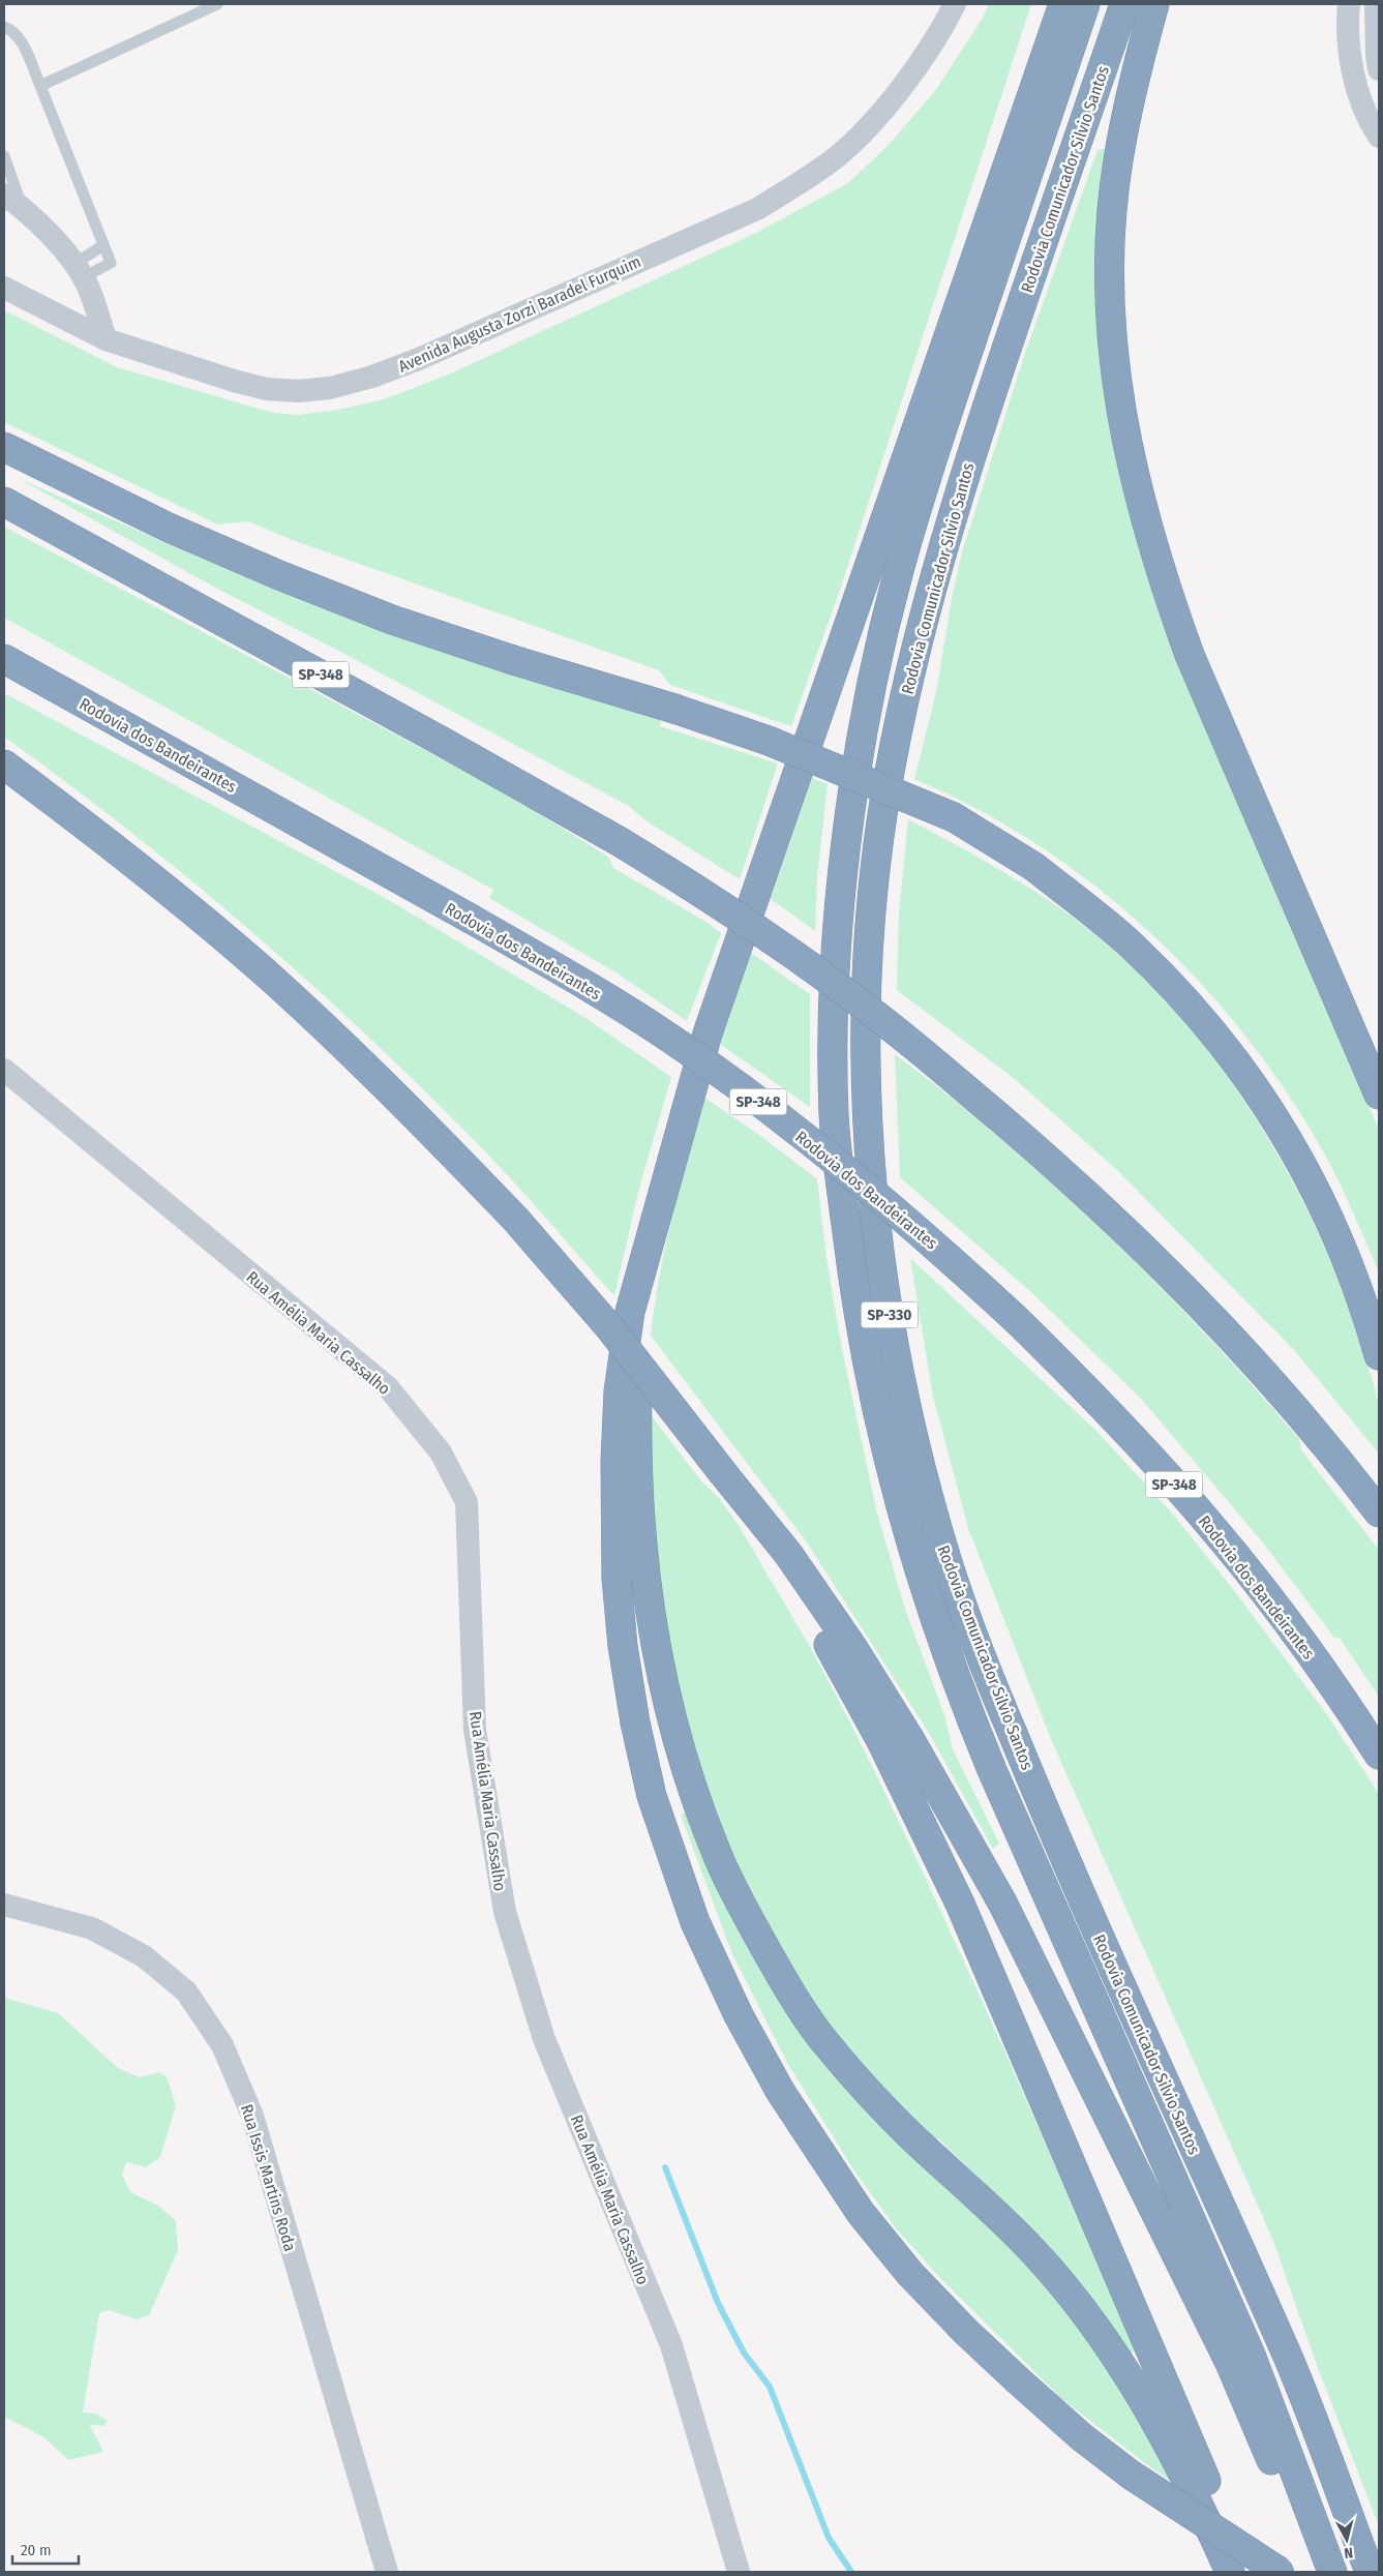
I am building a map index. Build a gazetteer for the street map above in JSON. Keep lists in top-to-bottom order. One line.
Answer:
{"streets":{"highway":["Rodovia Comunicador Silvio Santos","SP-348","Rodovia dos Bandeirantes","SP-330"],"street":["Avenida Augusta Zorzi Baradel Furquim","Rua Amélia Maria Cassalho","Rua Issis Martins Roda"]},"scale_bar":"20 m","north":"bottom"}
